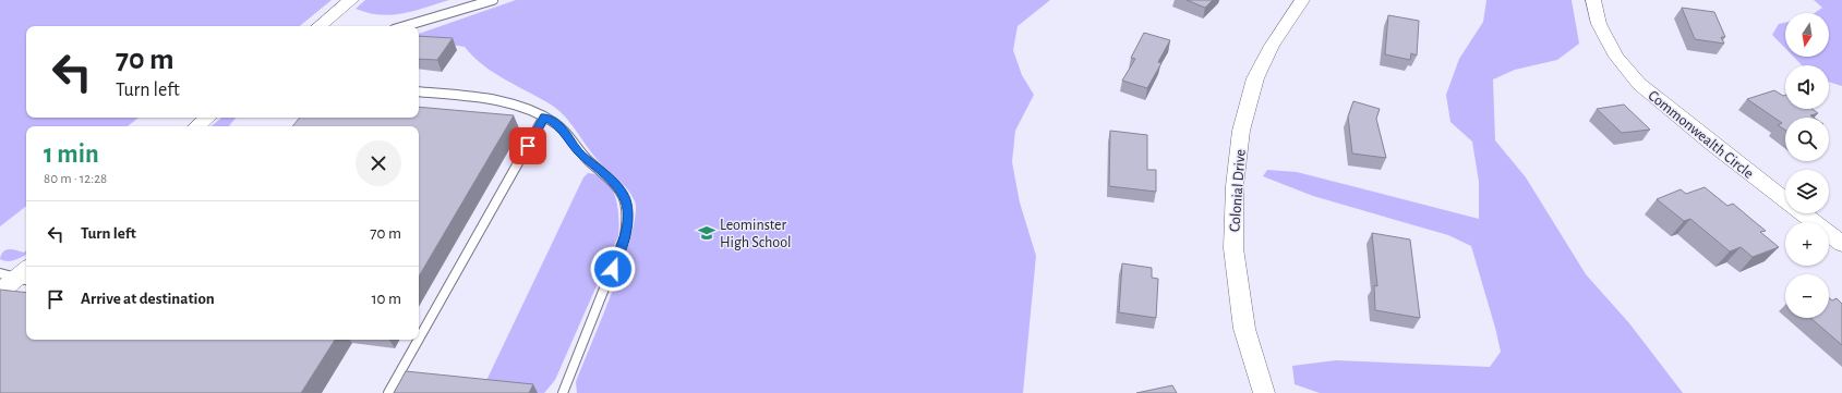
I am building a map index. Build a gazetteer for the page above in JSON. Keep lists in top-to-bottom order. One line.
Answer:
{"streets":{"street":["Commonwealth Circle","Colonial Drive"]},"places":{"school or university":["Leominster High School"]},"north":"bottom","page":{"map_buttons":["+","−"],"turn":["70 m","Turn left"],"heading":["1 min","80 m · 12:28"],"list":[{"name":"Turn left","value":"70 m"},{"name":"Arrive at destination","value":"10 m"}]}}
